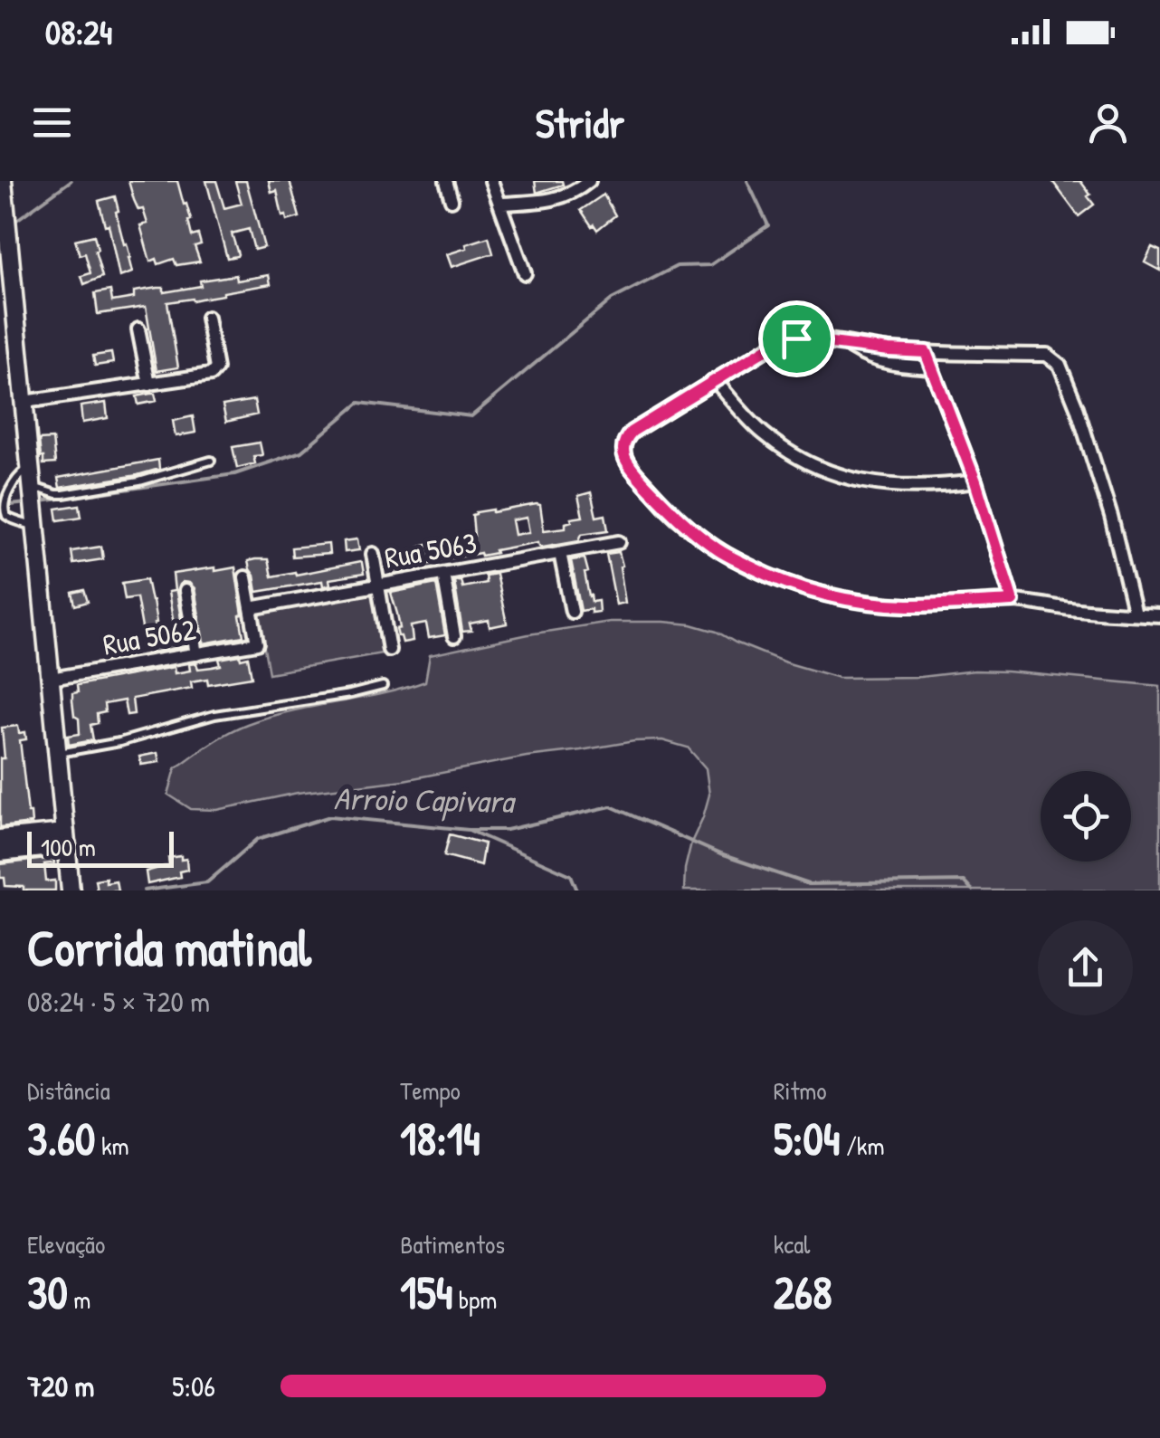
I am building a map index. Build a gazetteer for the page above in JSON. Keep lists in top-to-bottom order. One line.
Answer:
{"streets":{"street":["Rua 5063","Rua 5062"]},"crossings":[["Rua 5063","Rua 5062"]],"water":["Arroio Capivara"],"scale_bar":"100 m","page":{"status":"08:24","header":"Stridr","scale":"100 m","heading":["Corrida matinal","08:24 · 5 × 720 m"],"stats":[["Distância","3.60 km"],["Tempo","18:14"],["Ritmo","5:04 /km"],["Elevação","30 m"],["Batimentos","154 bpm"],["kcal","268"]],"list":[{"name":"720 m","note":"5:06"}]}}
